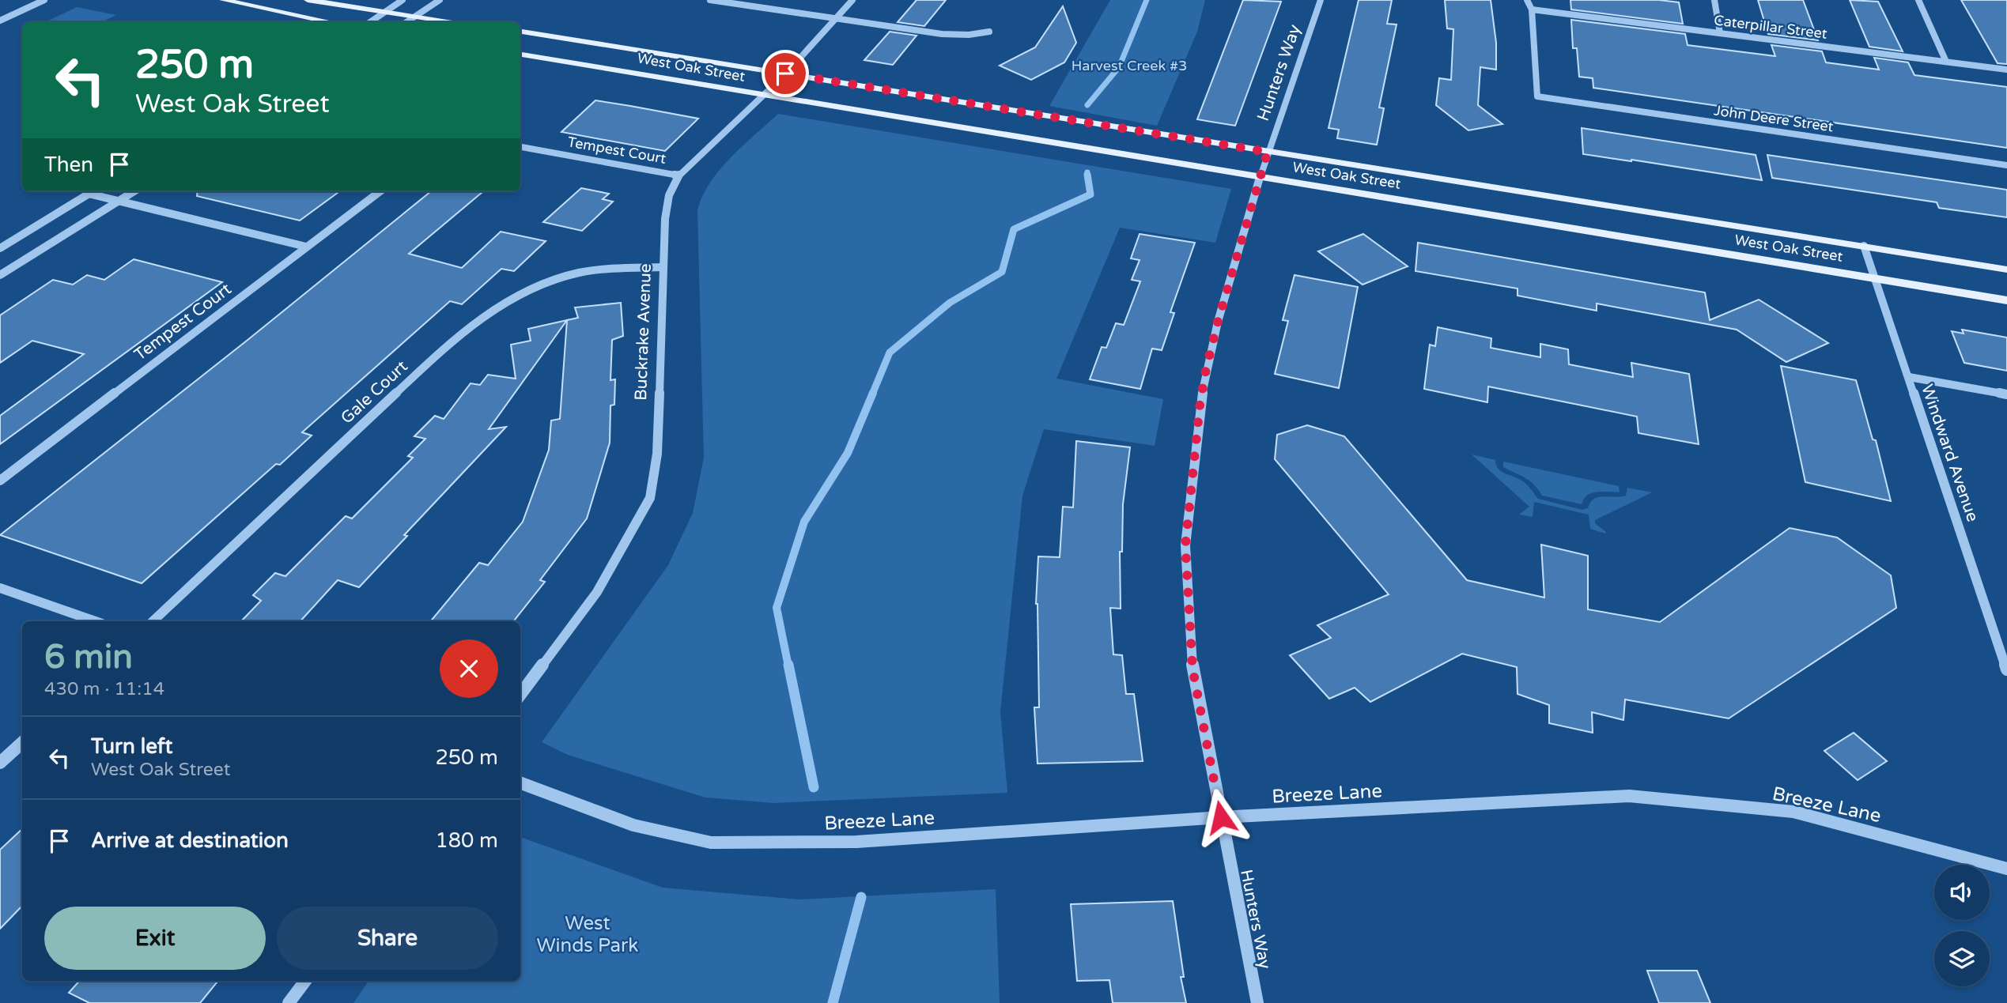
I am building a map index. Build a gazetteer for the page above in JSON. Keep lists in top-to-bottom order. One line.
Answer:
{"streets":{"main road":["West Oak Street"],"street":["Caterpillar Street","Hunters Way","John Deere Street","Tempest Court","Buckrake Avenue","Gale Court","Windward Avenue","Breeze Lane"]},"crossings":[["Caterpillar Street","John Deere Street"],["West Oak Street","Hunters Way"],["West Oak Street","Buckrake Avenue"],["West Oak Street","Windward Avenue"],["Hunters Way","Breeze Lane"],["Tempest Court","Buckrake Avenue"],["Buckrake Avenue","Gale Court"]],"parks":["Harvest Creek #3","West Winds Park"],"page":{"turn":["250 m","West Oak Street"],"then":"Then","heading":["6 min","430 m · 11:14"],"list":[{"name":"Turn left","note":"West Oak Street","value":"250 m"},{"name":"Arrive at destination","value":"180 m"}],"buttons":["Exit","Share"]}}
